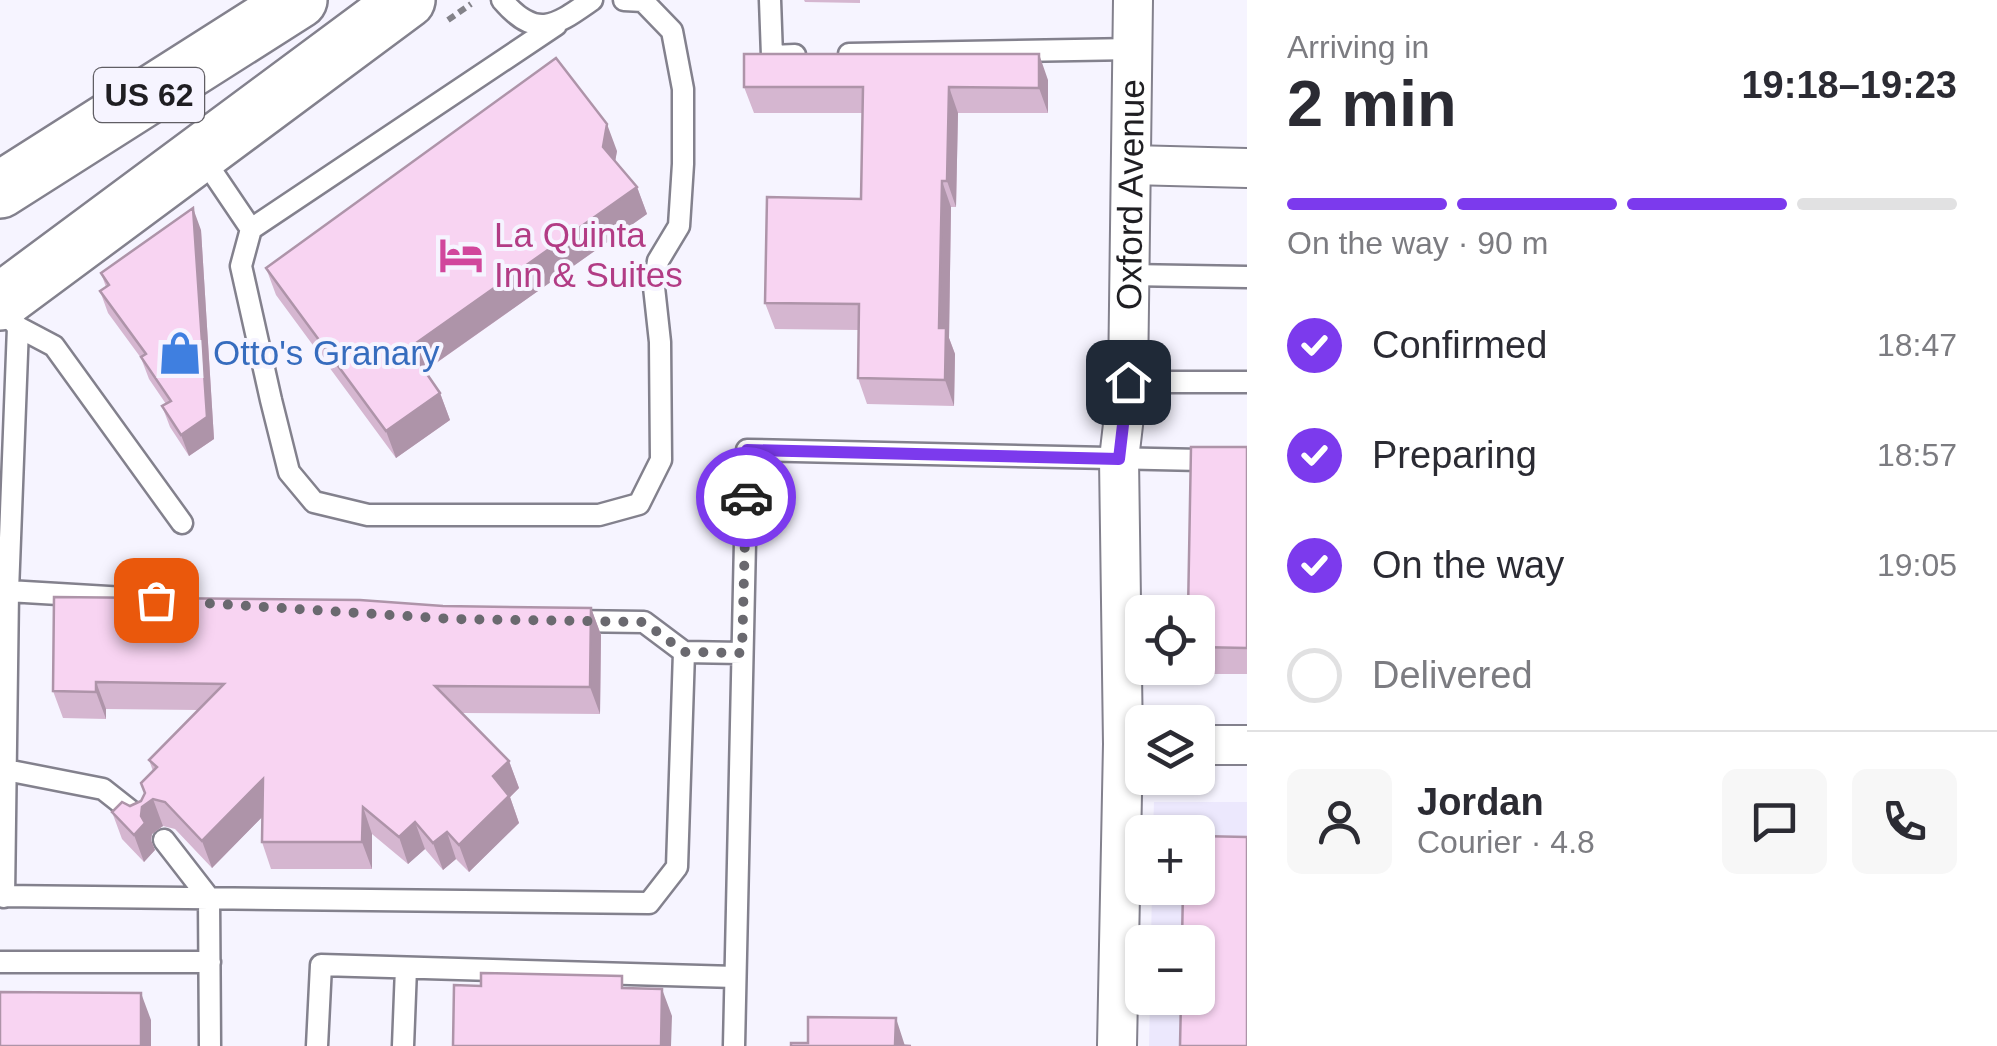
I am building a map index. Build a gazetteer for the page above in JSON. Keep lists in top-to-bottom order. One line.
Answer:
{"streets":{"main road":["US 62"],"street":["Oxford Avenue"]},"places":{"hotel":["La Quinta Inn & Suites"],"shop":["Otto's Granary"]},"page":{"heading":["2 min","Arriving in","19:18–19:23"],"panel":["Jordan","Courier · 4.8"],"bar":"On the way · 90 m","list":[["Confirmed","18:47"],["Preparing","18:57"],["On the way","19:05"],"Delivered"],"map_buttons":["+","−"]}}
